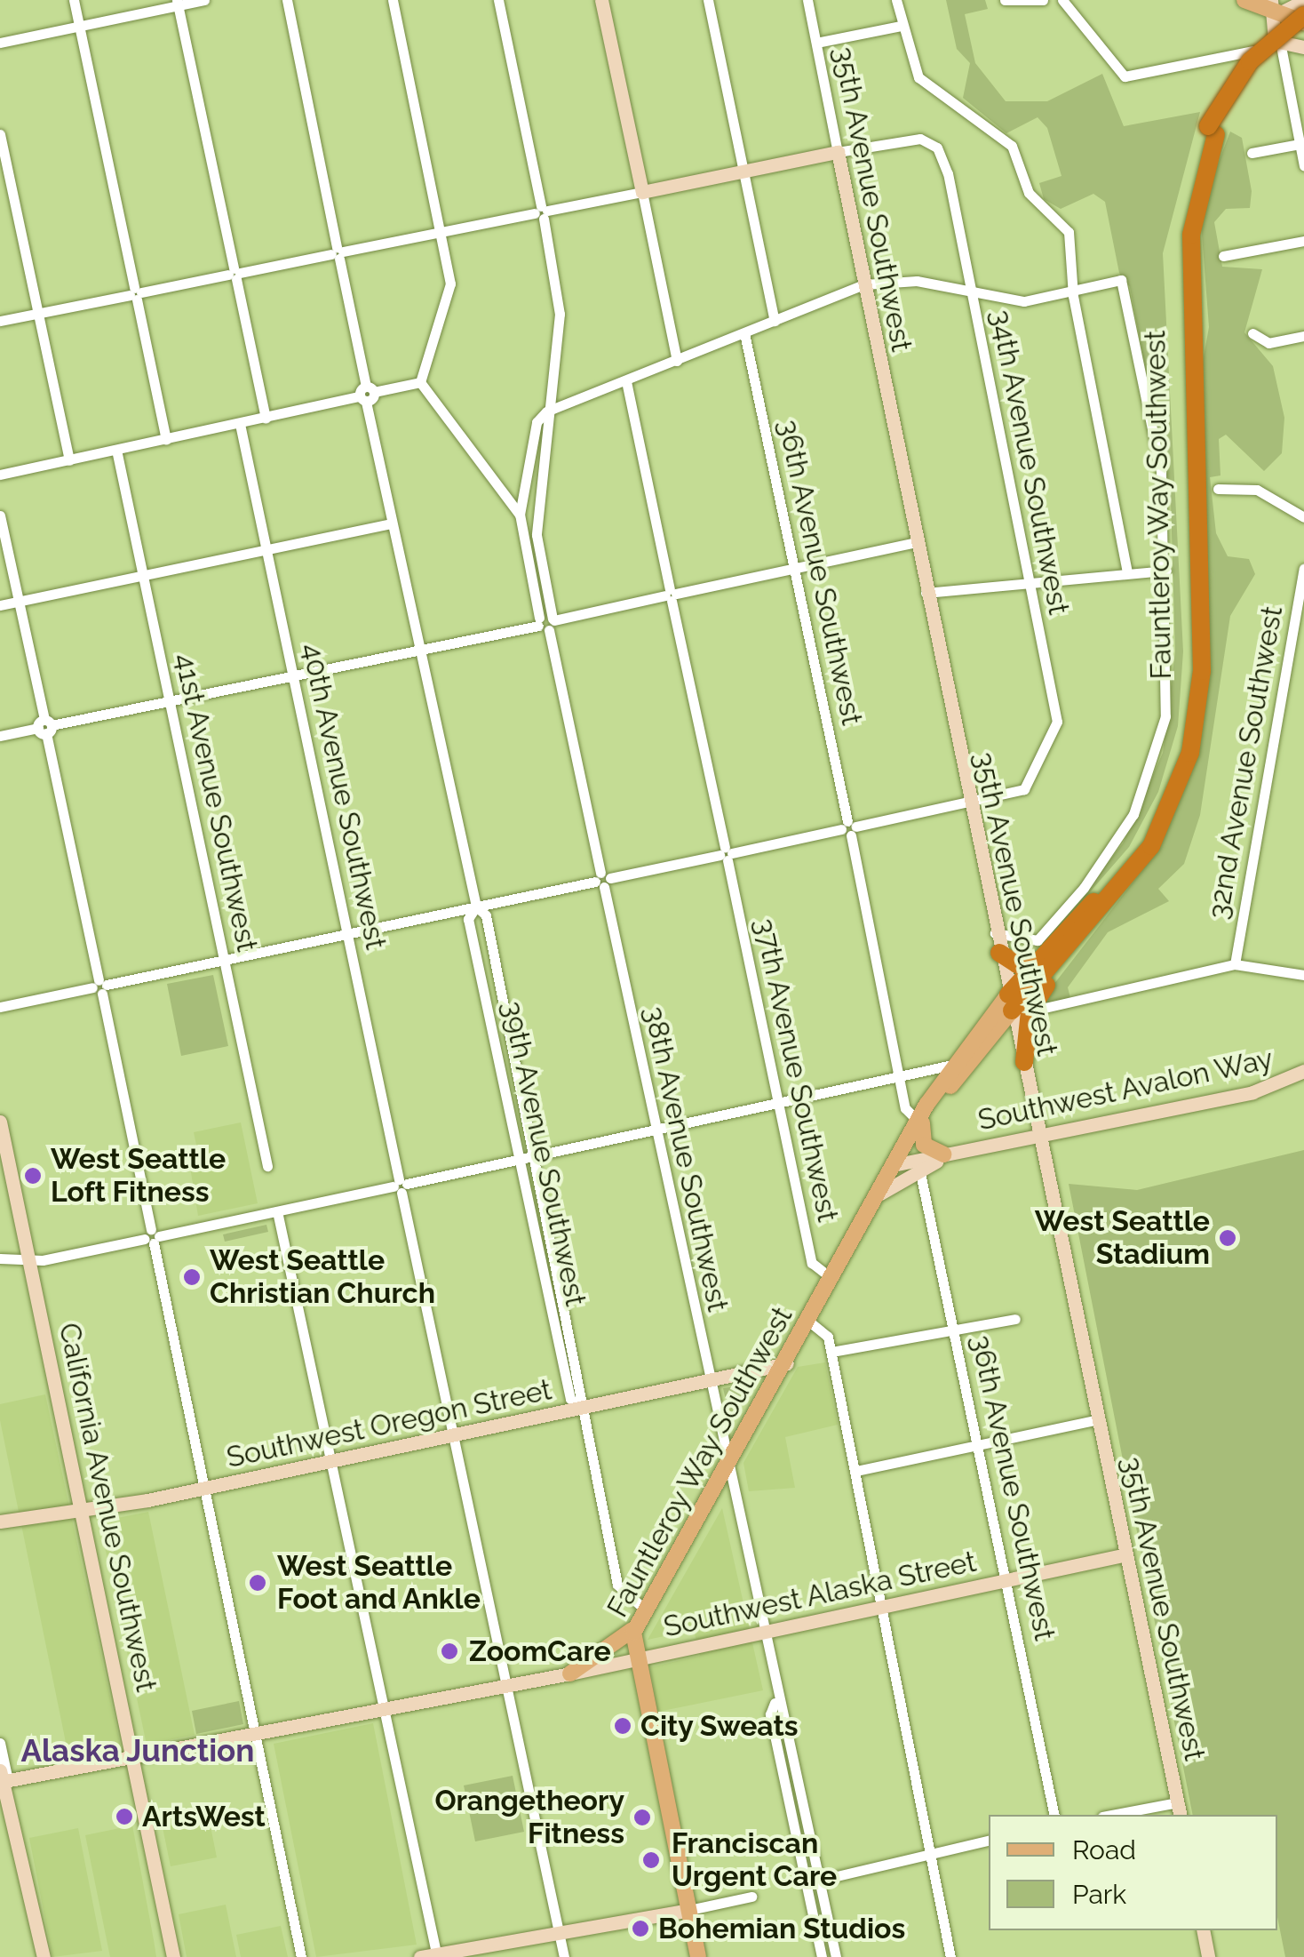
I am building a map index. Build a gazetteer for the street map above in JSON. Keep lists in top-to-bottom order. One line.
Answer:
{"streets":{"highway":["Fauntleroy Way Southwest"],"street":["35th Avenue Southwest","34th Avenue Southwest","36th Avenue Southwest","32nd Avenue Southwest","40th Avenue Southwest","41st Avenue Southwest","37th Avenue Southwest","Southwest Avalon Way","39th Avenue Southwest","38th Avenue Southwest","Southwest Oregon Street","California Avenue Southwest","Southwest Alaska Street"]},"crossings":[["35th Avenue Southwest","34th Avenue Southwest"],["35th Avenue Southwest","Fauntleroy Way Southwest"],["35th Avenue Southwest","Southwest Avalon Way"],["35th Avenue Southwest","Southwest Alaska Street"],["Fauntleroy Way Southwest","36th Avenue Southwest"],["Fauntleroy Way Southwest","37th Avenue Southwest"],["Fauntleroy Way Southwest","Southwest Avalon Way"],["Fauntleroy Way Southwest","39th Avenue Southwest"],["Fauntleroy Way Southwest","38th Avenue Southwest"],["Fauntleroy Way Southwest","Southwest Oregon Street"],["Fauntleroy Way Southwest","Southwest Alaska Street"],["36th Avenue Southwest","Southwest Avalon Way"],["36th Avenue Southwest","Southwest Alaska Street"],["40th Avenue Southwest","Southwest Oregon Street"],["40th Avenue Southwest","Southwest Alaska Street"],["39th Avenue Southwest","Southwest Oregon Street"],["38th Avenue Southwest","Southwest Oregon Street"],["38th Avenue Southwest","Southwest Alaska Street"],["Southwest Oregon Street","California Avenue Southwest"],["California Avenue Southwest","Southwest Alaska Street"]],"districts":["Alaska Junction"],"places":["West Seattle Loft Fitness","West Seattle Stadium","West Seattle Christian Church","West Seattle Foot and Ankle","ZoomCare","City Sweats","ArtsWest","Orangetheory Fitness","Franciscan Urgent Care","Bohemian Studios"],"legend":["Road","Park"]}
